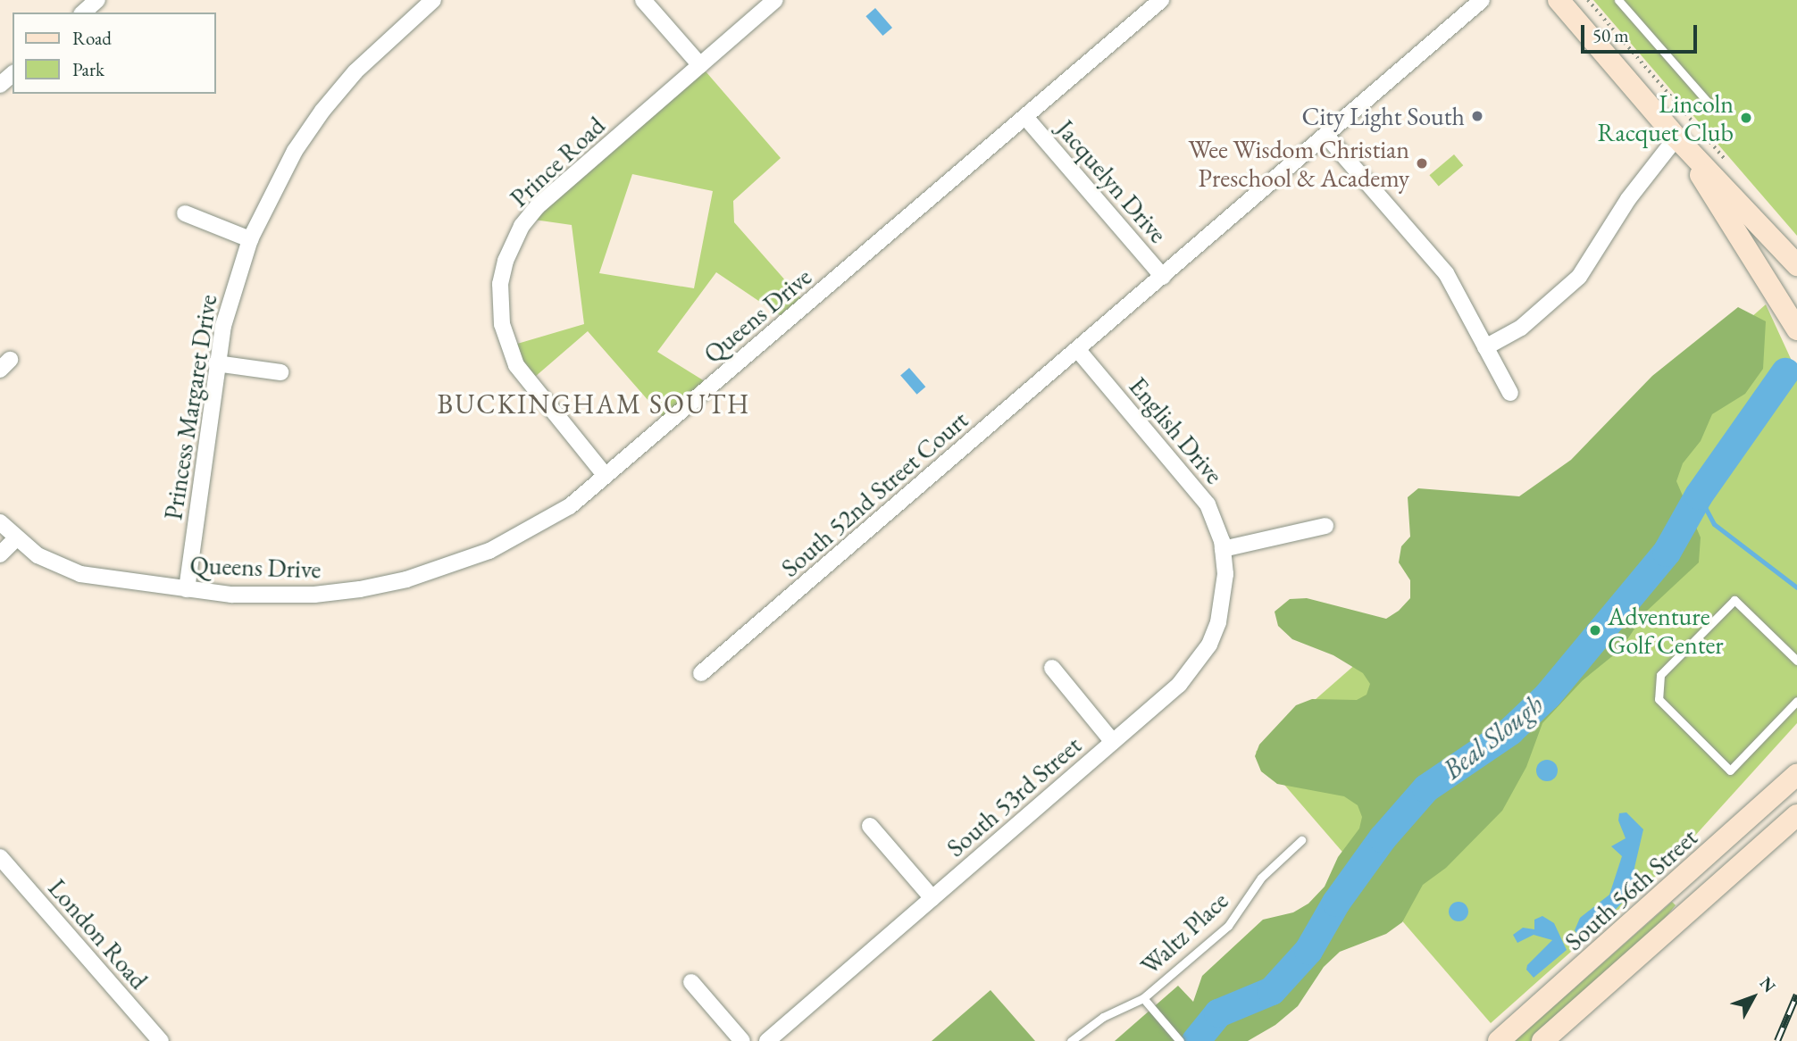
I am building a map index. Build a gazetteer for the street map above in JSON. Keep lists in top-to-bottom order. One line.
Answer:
{"streets":{"main road":["South 56th Street"],"street":["Prince Road","Jacquelyn Drive","Queens Drive","Princess Margaret Drive","English Drive","South 52nd Street Court","South 53rd Street","London Road"],"lane":["Waltz Place"]},"crossings":[["Prince Road","Queens Drive"],["Jacquelyn Drive","Queens Drive"],["Jacquelyn Drive","South 52nd Street Court"],["Queens Drive","Princess Margaret Drive"],["English Drive","South 52nd Street Court"],["English Drive","South 53rd Street"]],"districts":["BUCKINGHAM SOUTH"],"water":["Beal Slough"],"places":["City Light South","Lincoln Racquet Club","Wee Wisdom Christian Preschool & Academy","Adventure Golf Center"],"legend":["Road","Park"],"scale_bar":"50 m","north":"top right"}
